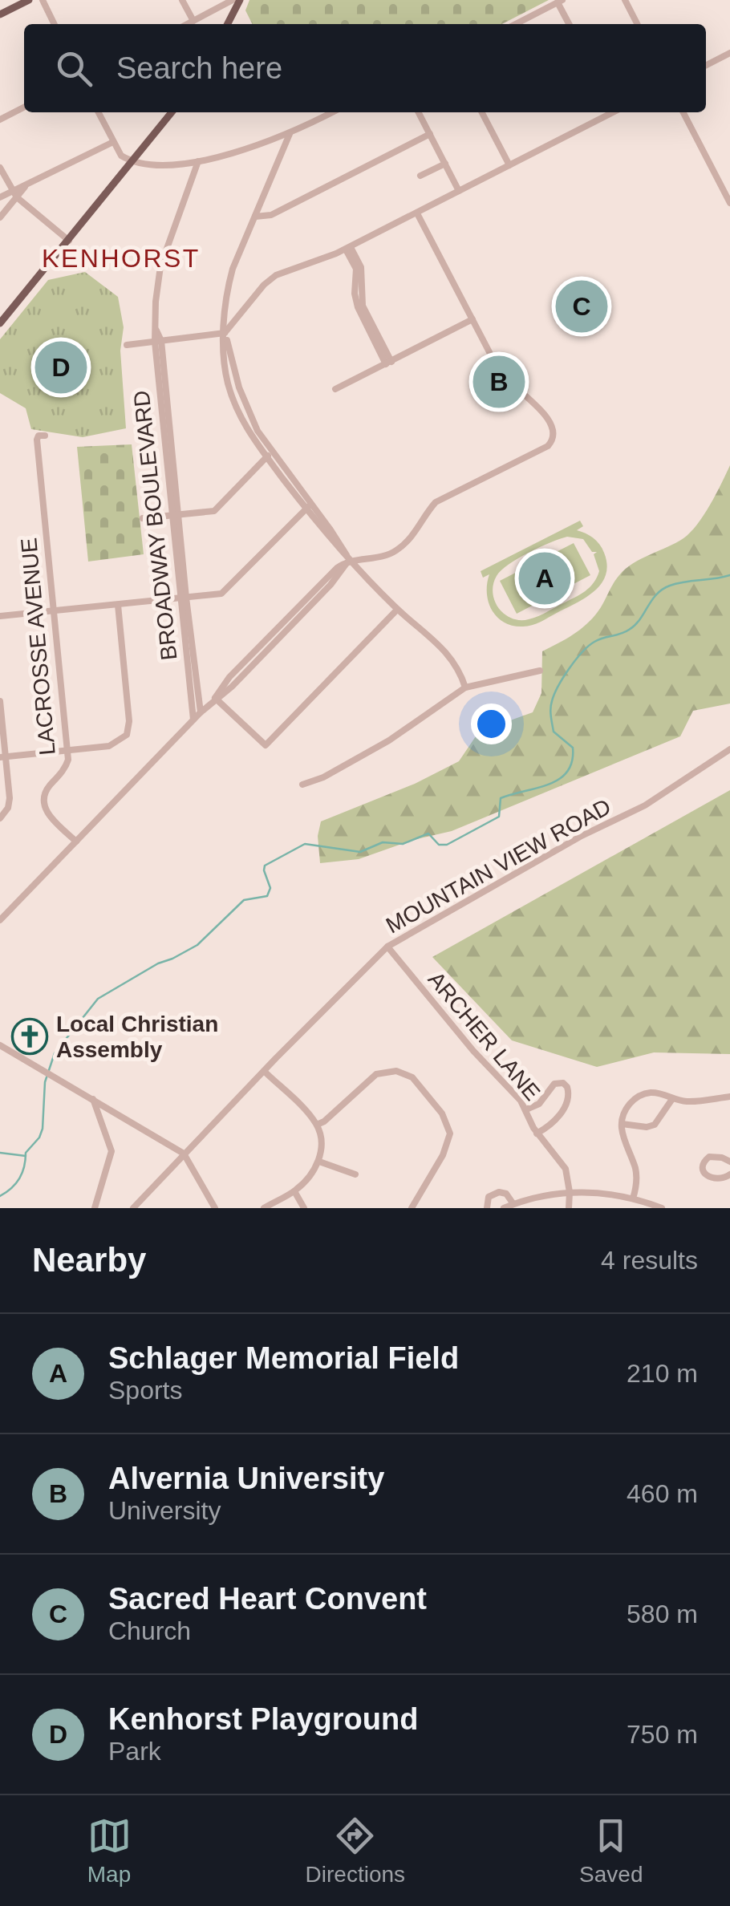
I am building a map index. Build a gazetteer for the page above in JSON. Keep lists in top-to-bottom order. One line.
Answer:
{"streets":{"street":["BROADWAY BOULEVARD","LACROSSE AVENUE","MOUNTAIN VIEW ROAD","ARCHER LANE"]},"crossings":[["MOUNTAIN VIEW ROAD","ARCHER LANE"]],"districts":["KENHORST"],"places":{"church":["Local Christian Assembly"]},"page":{"search":"Search here","pins":["C","D","B","A"],"heading":["Nearby","4 results"],"list":[{"mark":"A","name":"Schlager Memorial Field","note":"Sports","value":"210 m"},{"mark":"B","name":"Alvernia University","note":"University","value":"460 m"},{"mark":"C","name":"Sacred Heart Convent","note":"Church","value":"580 m"},{"mark":"D","name":"Kenhorst Playground","note":"Park","value":"750 m"}],"nav":["Map","Directions","Saved"]}}
